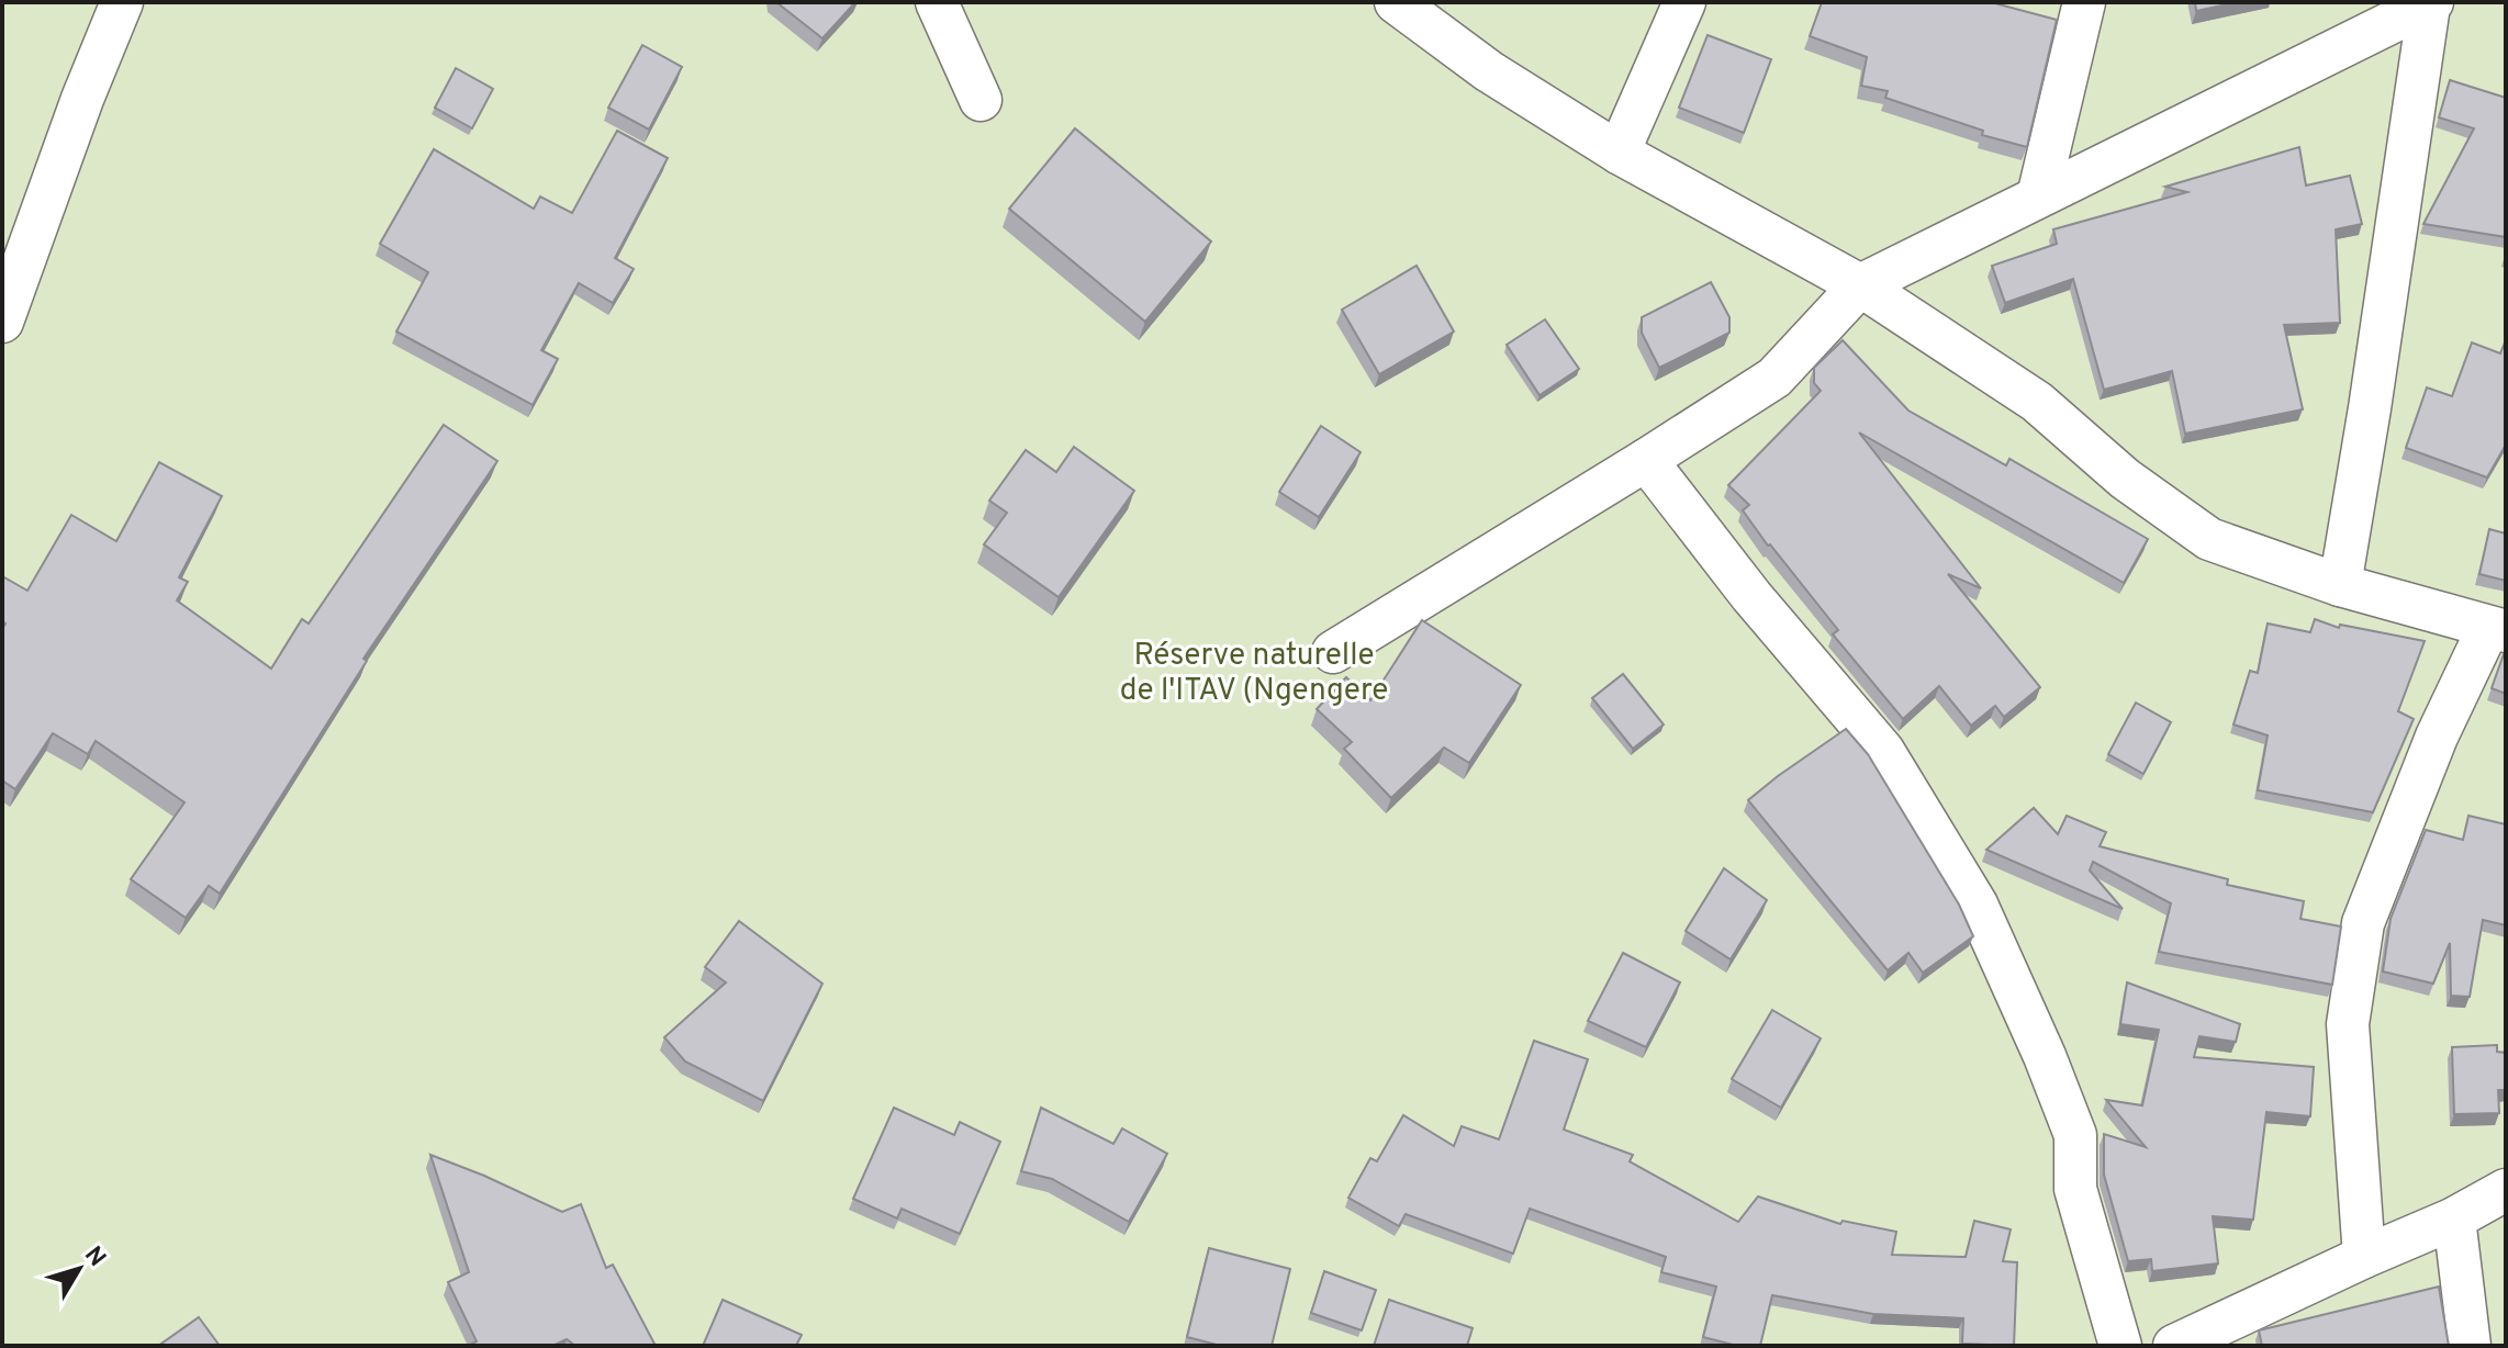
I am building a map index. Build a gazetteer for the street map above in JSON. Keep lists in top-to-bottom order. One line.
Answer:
{"parks":["Réserve naturelle de l'ITAV (Ngengere"],"north":"top right"}
